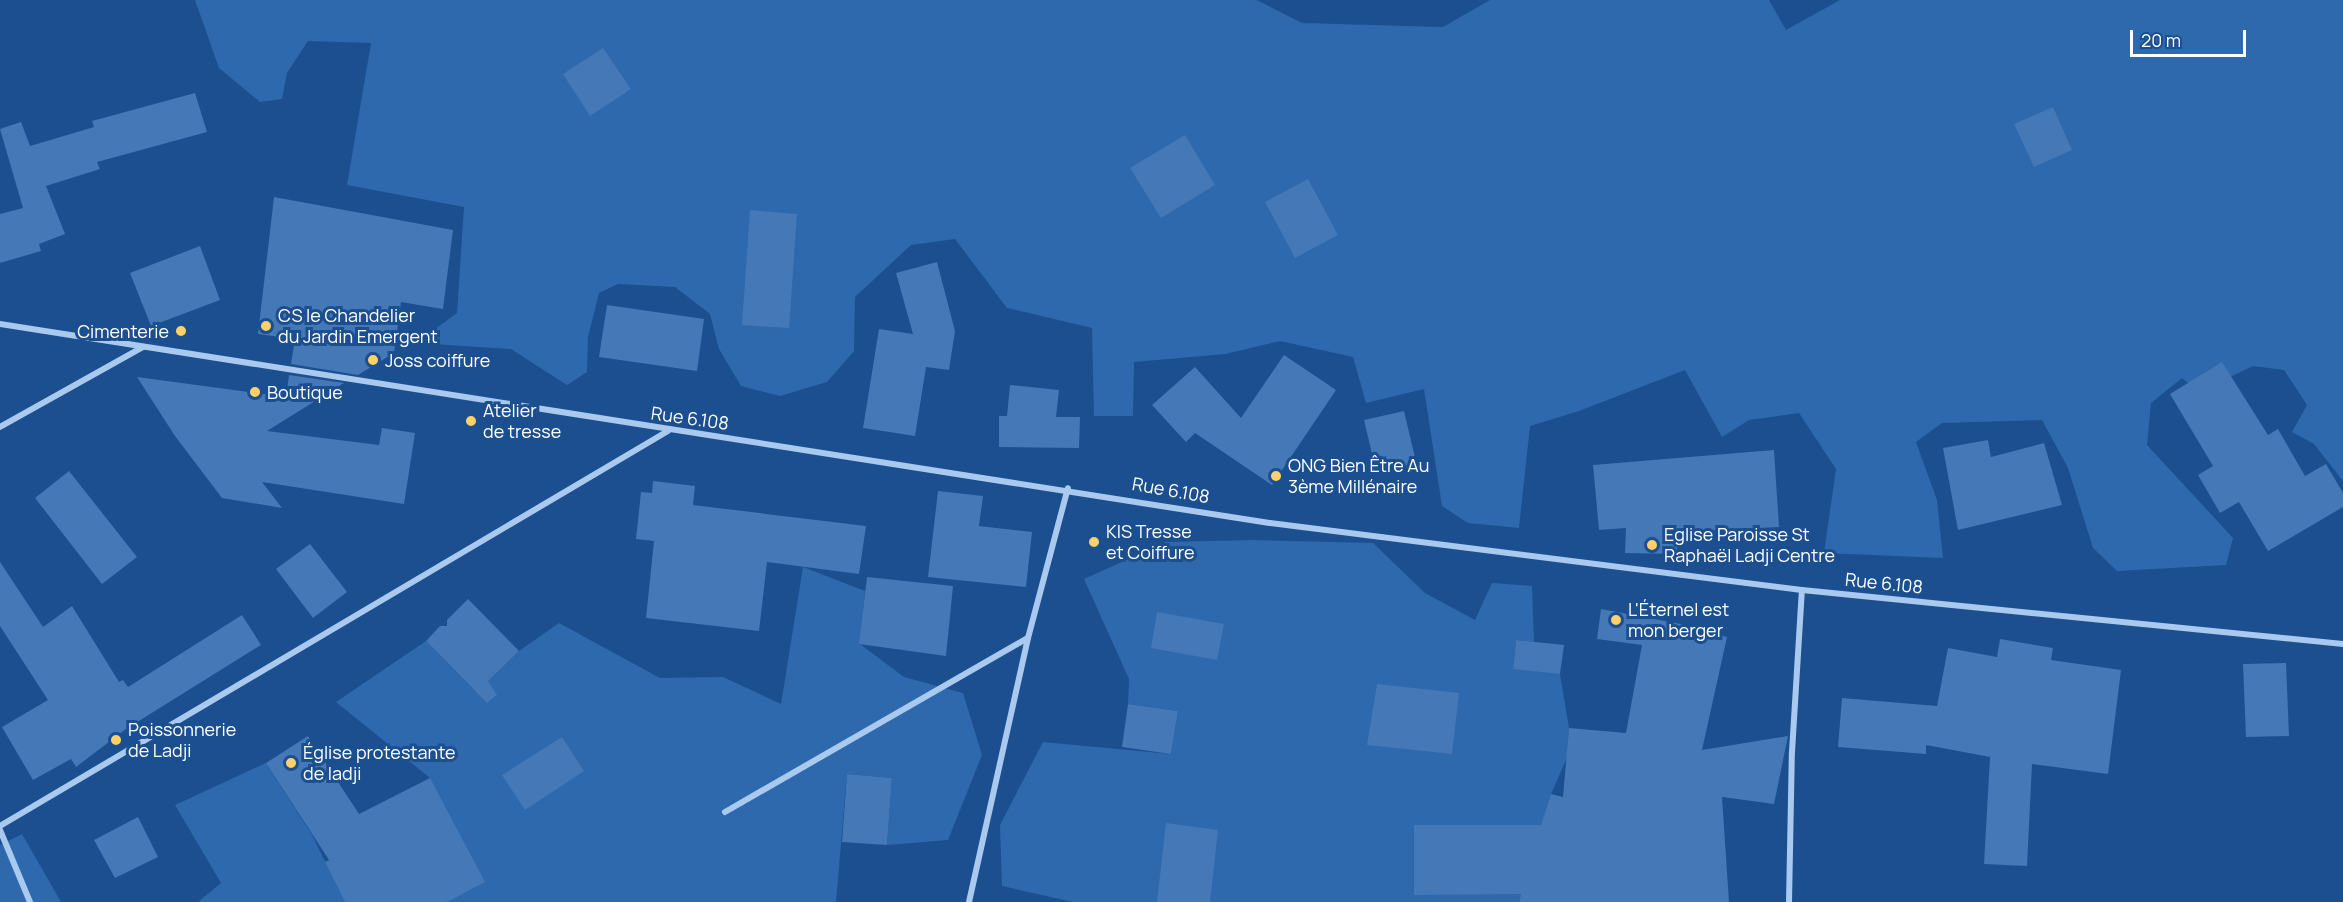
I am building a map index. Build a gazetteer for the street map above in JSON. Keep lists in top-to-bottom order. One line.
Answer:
{"streets":{"street":["Rue 6.108"]},"places":["CS le Chandelier du Jardin Emergent","Cimenterie","Joss coiffure","Boutique","Atelier de tresse","ONG Bien Être Au 3ème Millénaire","KIS Tresse et Coiffure","Eglise Paroisse St Raphaël Ladji Centre","L'Éternel est mon berger","Poissonnerie de Ladji","Église protestante de ladji"],"scale_bar":"20 m"}
